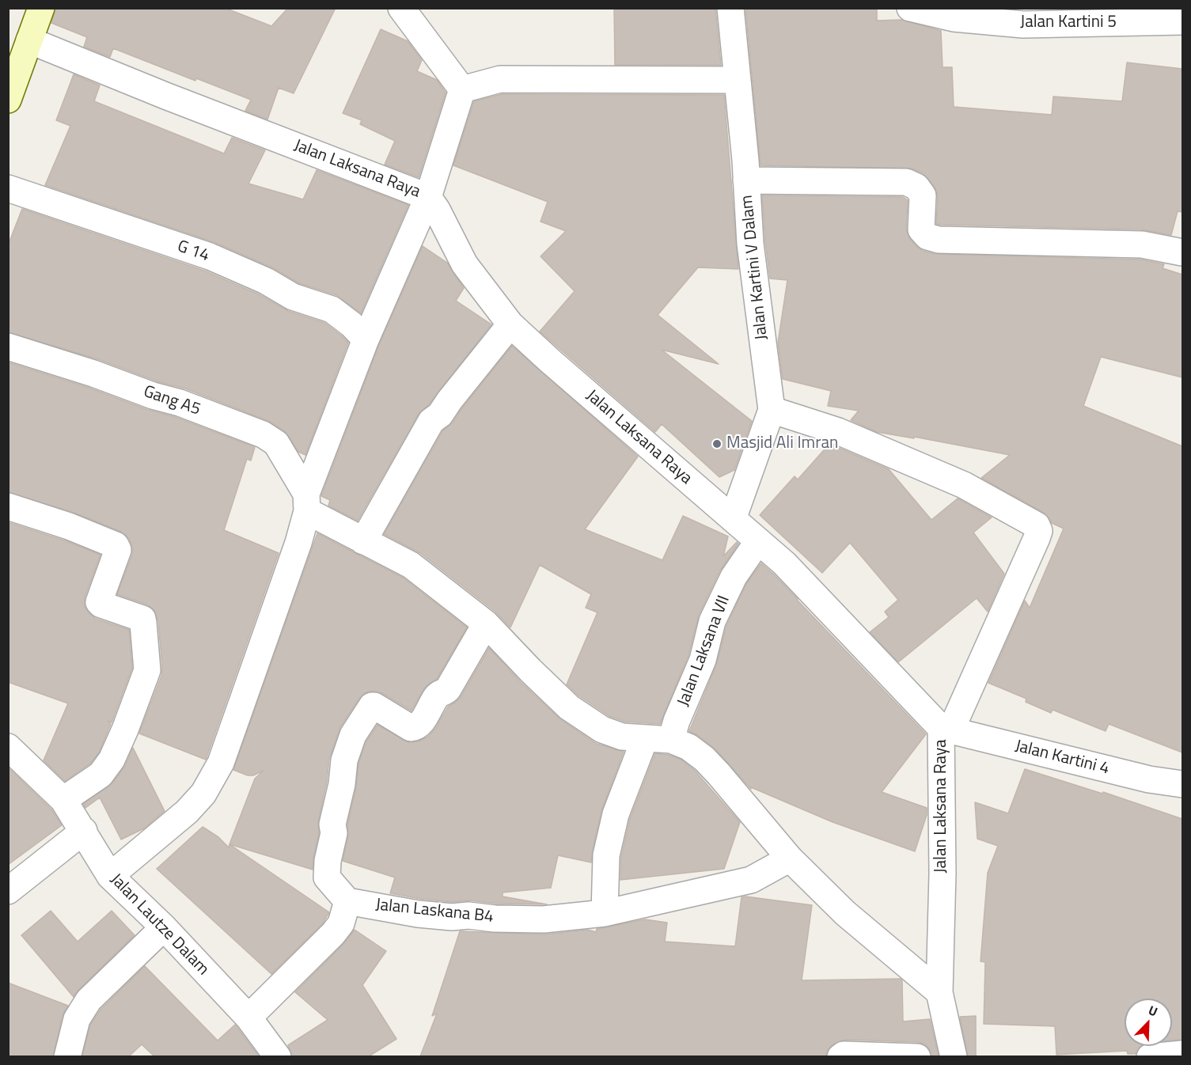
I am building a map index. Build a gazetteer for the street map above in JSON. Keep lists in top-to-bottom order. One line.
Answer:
{"streets":{"street":["Jalan Kartini 5","Jalan Laksana Raya","G 14","Jalan Kartini V Dalam","Gang A5","Jalan Laksana VII","Jalan Kartini 4","Jalan Laskana B4","Jalan Lautze Dalam"]},"crossings":[["Jalan Laksana Raya","Jalan Kartini V Dalam"],["Jalan Laksana Raya","Jalan Laksana VII"],["Jalan Laksana Raya","Jalan Kartini 4"]],"places":["Masjid Ali Imran"],"north":"top right"}
